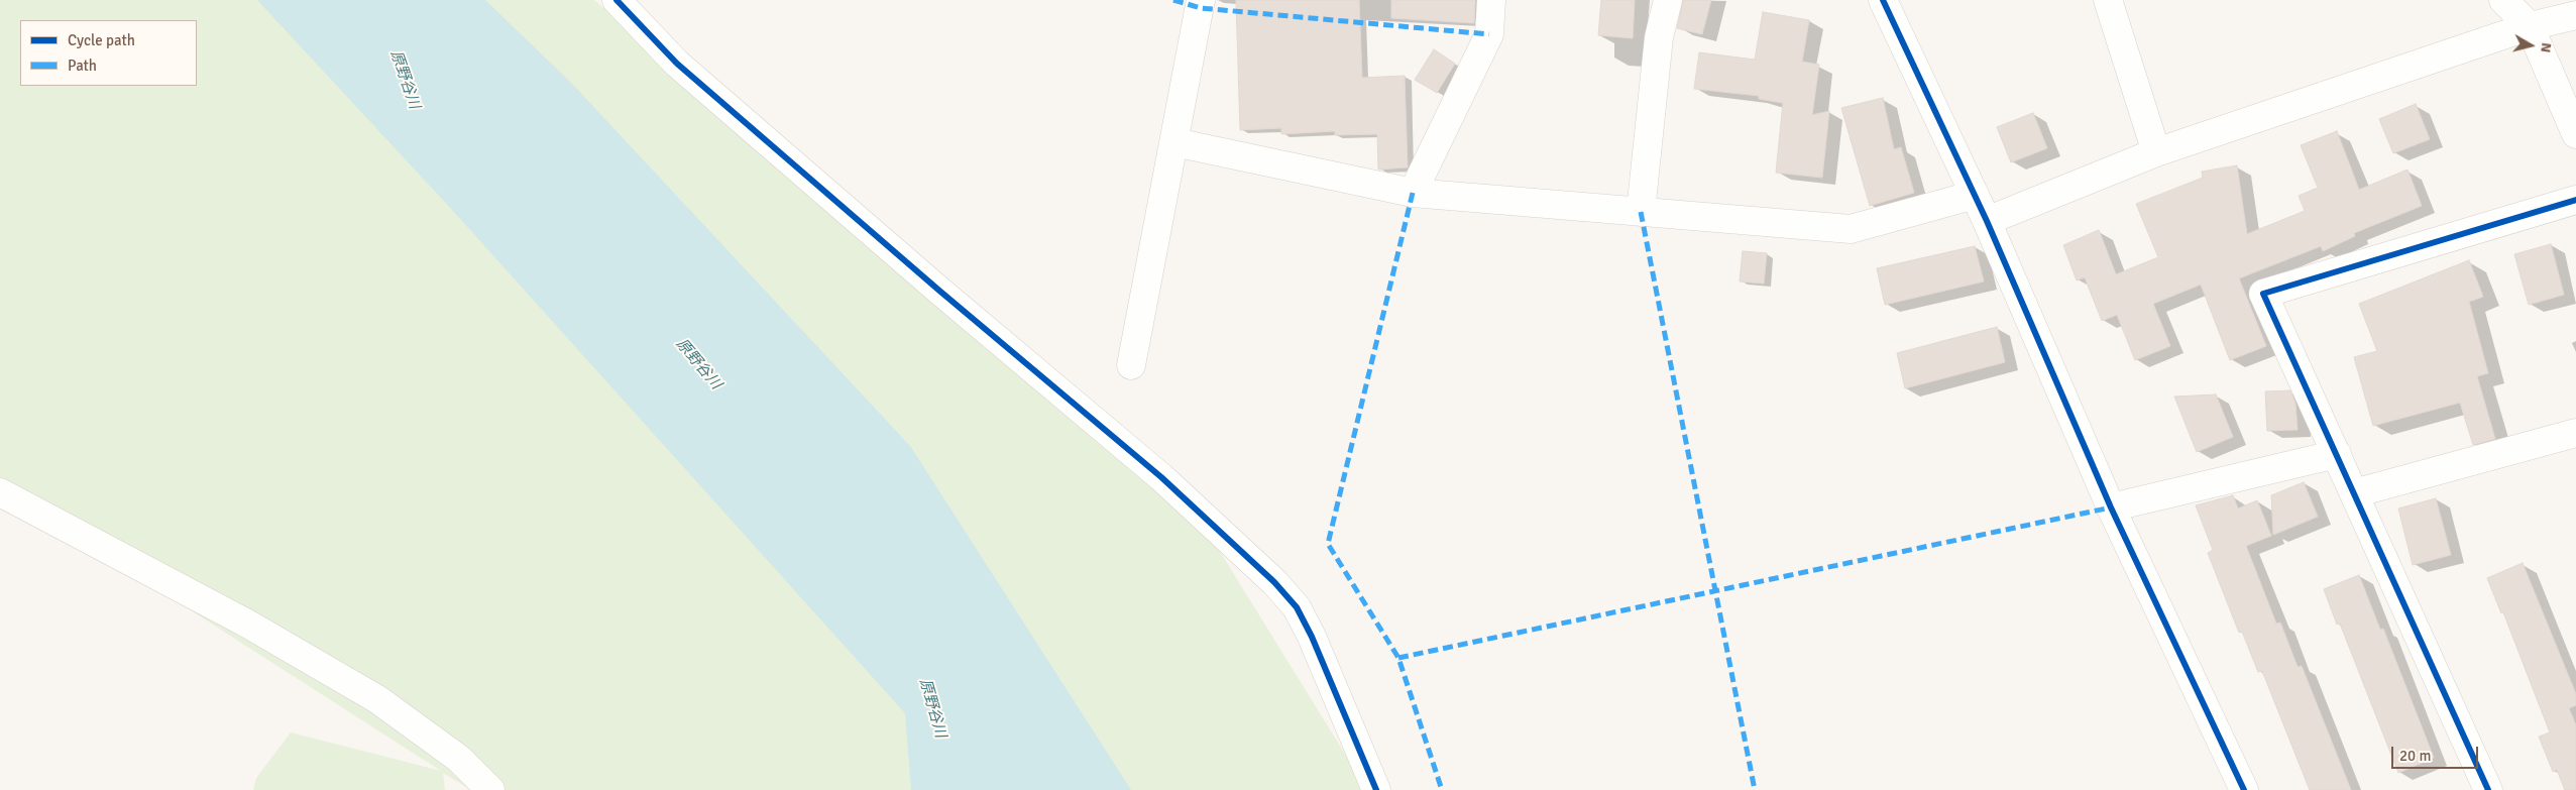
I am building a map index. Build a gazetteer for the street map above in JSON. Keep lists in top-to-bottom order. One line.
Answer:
{"water":["原野谷川"],"legend":["Cycle path","Path"],"scale_bar":"20 m","north":"right"}
